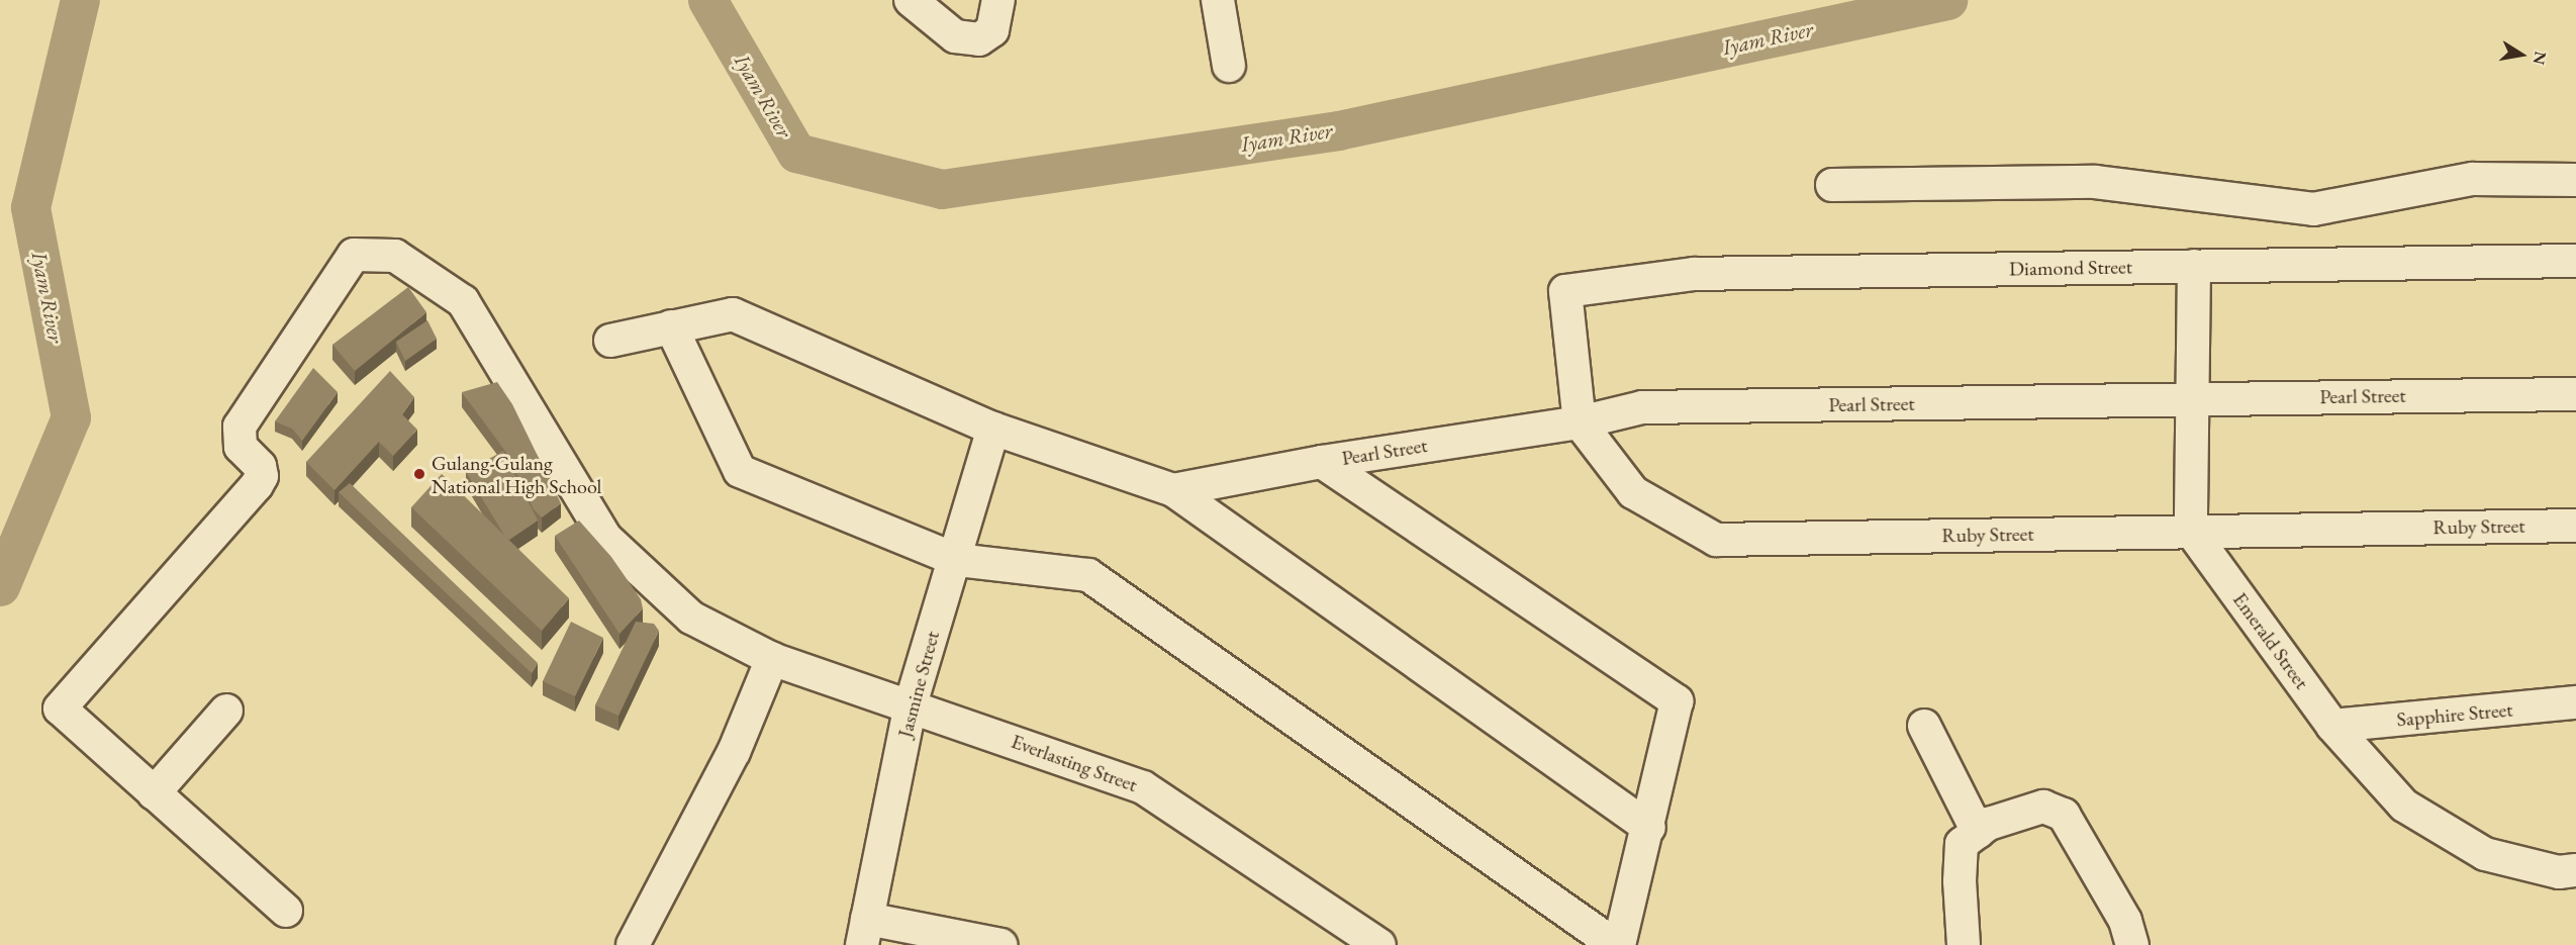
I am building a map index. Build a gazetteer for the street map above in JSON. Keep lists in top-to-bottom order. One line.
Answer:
{"streets":{"street":["Diamond Street","Pearl Street","Ruby Street","Emerald Street","Jasmine Street","Sapphire Street","Everlasting Street"]},"crossings":[["Diamond Street","Pearl Street"],["Diamond Street","Ruby Street"],["Pearl Street","Ruby Street"],["Ruby Street","Emerald Street"],["Emerald Street","Sapphire Street"],["Jasmine Street","Everlasting Street"]],"water":["Iyam River"],"places":["Gulang-Gulang National High School"],"north":"right"}
